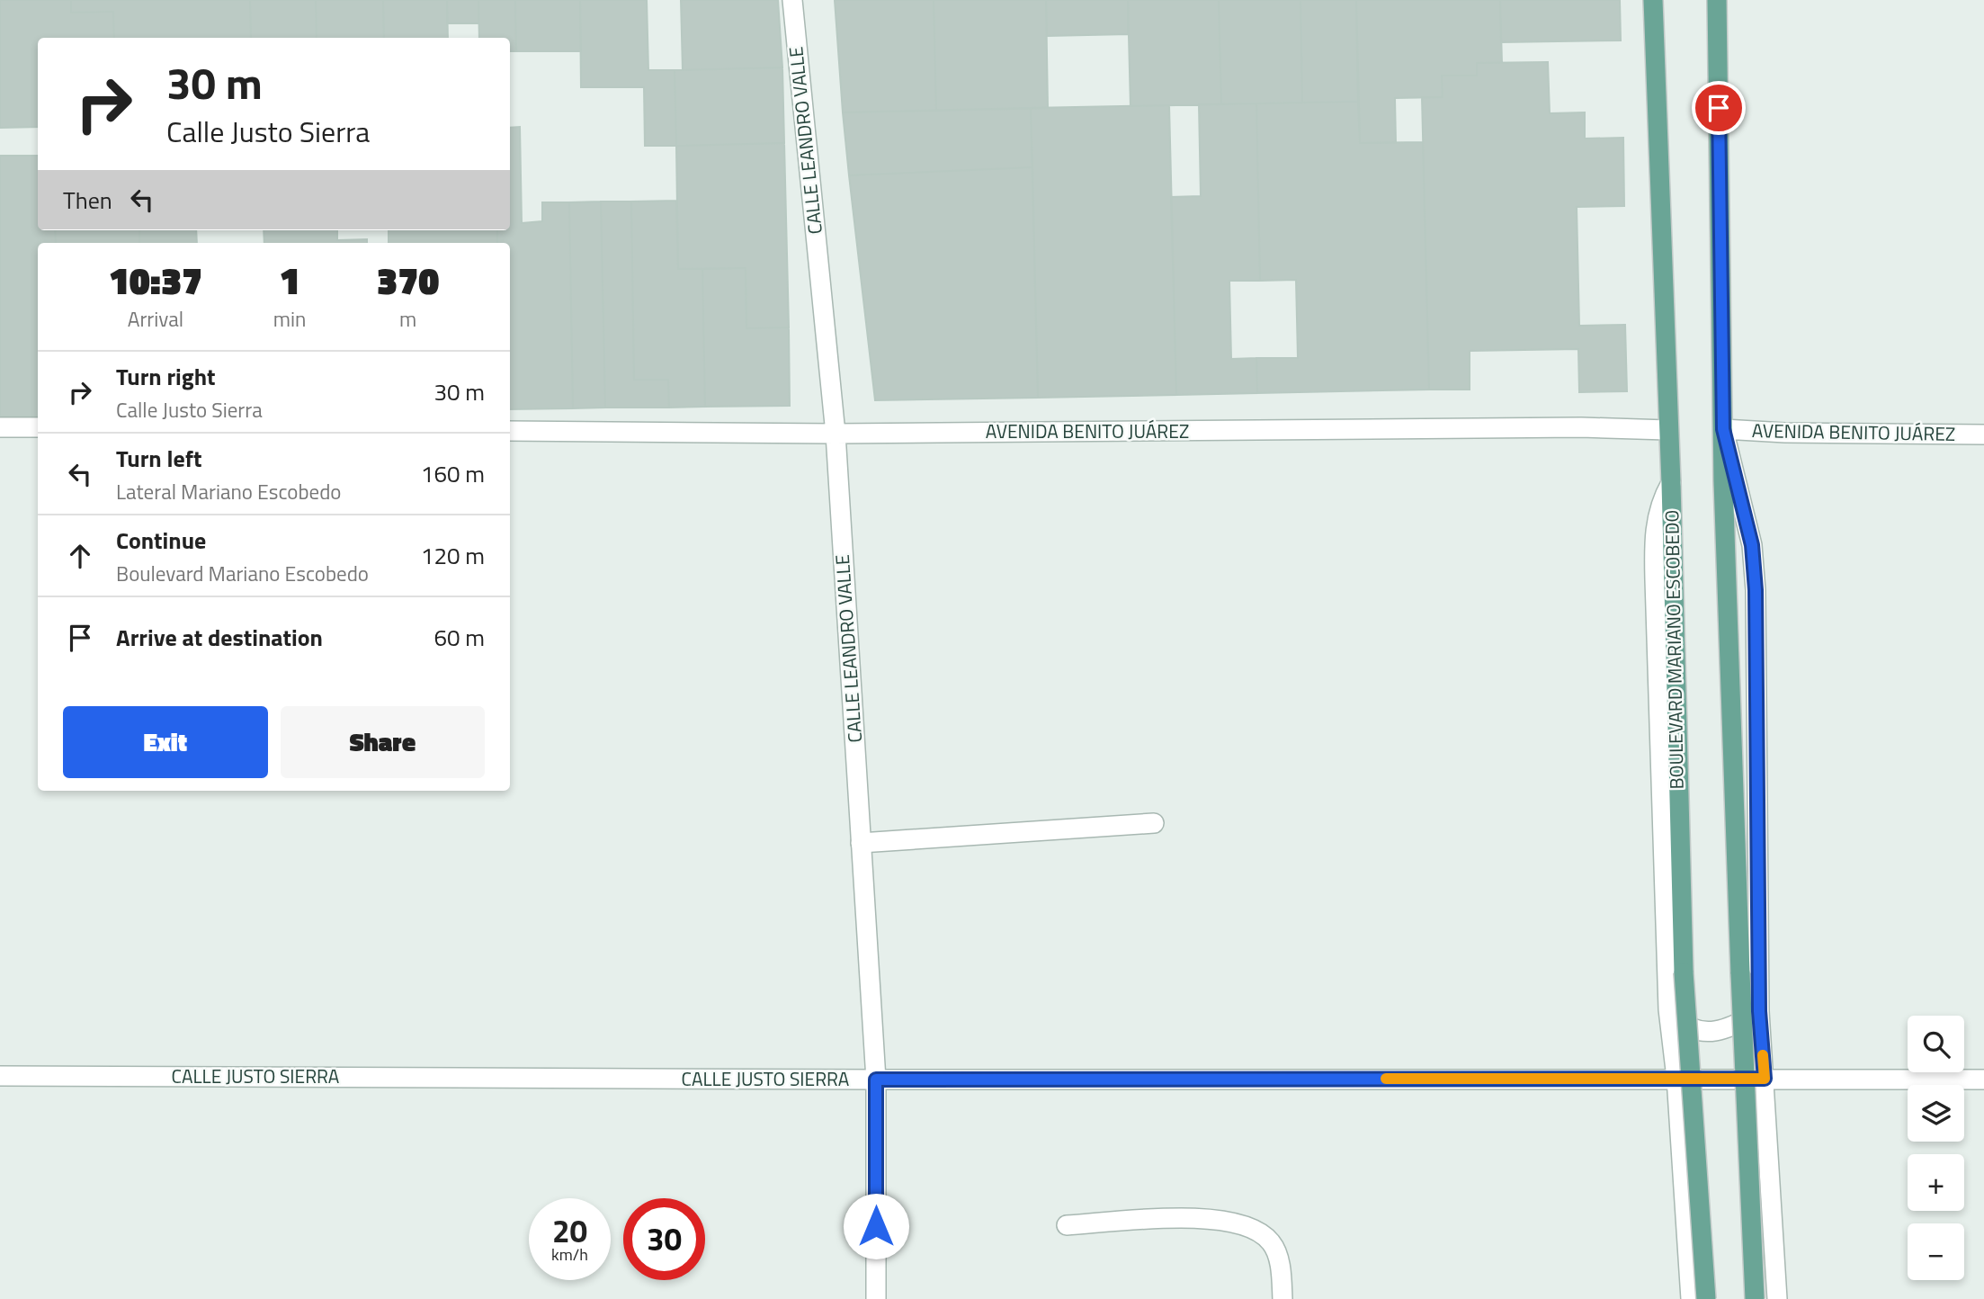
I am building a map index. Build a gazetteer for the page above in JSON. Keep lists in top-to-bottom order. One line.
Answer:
{"streets":{"main road":["BOULEVARD MARIANO ESCOBEDO"],"street":["CALLE LEANDRO VALLE","AVENIDA BENITO JUÁREZ","CALLE JUSTO SIERRA"]},"crossings":[["CALLE LEANDRO VALLE","AVENIDA BENITO JUÁREZ"],["CALLE LEANDRO VALLE","CALLE JUSTO SIERRA"],["AVENIDA BENITO JUÁREZ","BOULEVARD MARIANO ESCOBEDO"]],"page":{"turn":["30 m","Calle Justo Sierra"],"then":"Then","eta":["10:37","Arrival","1","min","370","m"],"list":[{"name":"Turn right","note":"Calle Justo Sierra","value":"30 m"},{"name":"Turn left","note":"Lateral Mariano Escobedo","value":"160 m"},{"name":"Continue","note":"Boulevard Mariano Escobedo","value":"120 m"},{"name":"Arrive at destination","value":"60 m"}],"buttons":["Exit","Share"],"map_buttons":["+","−"],"speed":"20 km/h","limit":"30"}}
